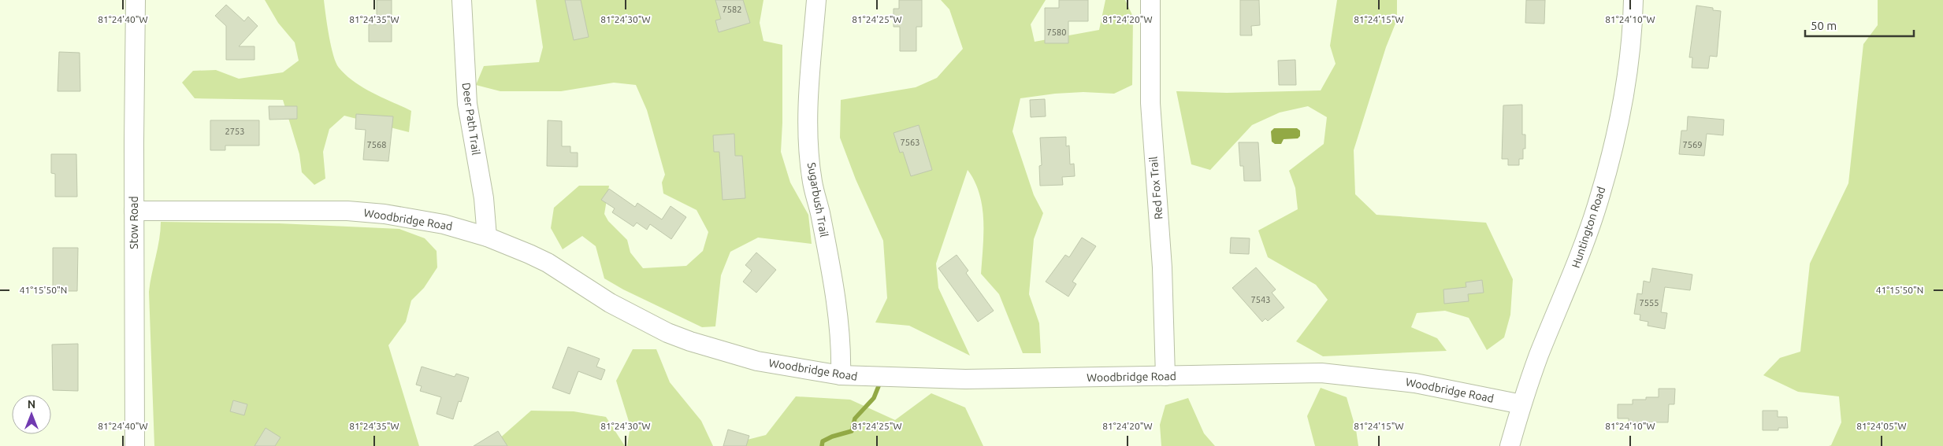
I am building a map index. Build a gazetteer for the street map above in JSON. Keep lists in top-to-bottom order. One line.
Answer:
{"streets":{"street":["Deer Path Trail","Red Fox Trail","Sugarbush Trail","Woodbridge Road","Stow Road","Huntington Road"]},"crossings":[["Deer Path Trail","Woodbridge Road"],["Red Fox Trail","Woodbridge Road"],["Sugarbush Trail","Woodbridge Road"],["Woodbridge Road","Stow Road"],["Woodbridge Road","Huntington Road"]],"house_numbers":["7582","7580","2753","7563","7568","7569","7543","7555"],"scale_bar":"50 m","north":"top","coordinates":["81°24'40\"W","81°24'35\"W","81°24'30\"W","81°24'25\"W","81°24'20\"W","81°24'15\"W","81°24'10\"W","41°15'50\"N","81°24'05\"W"]}
